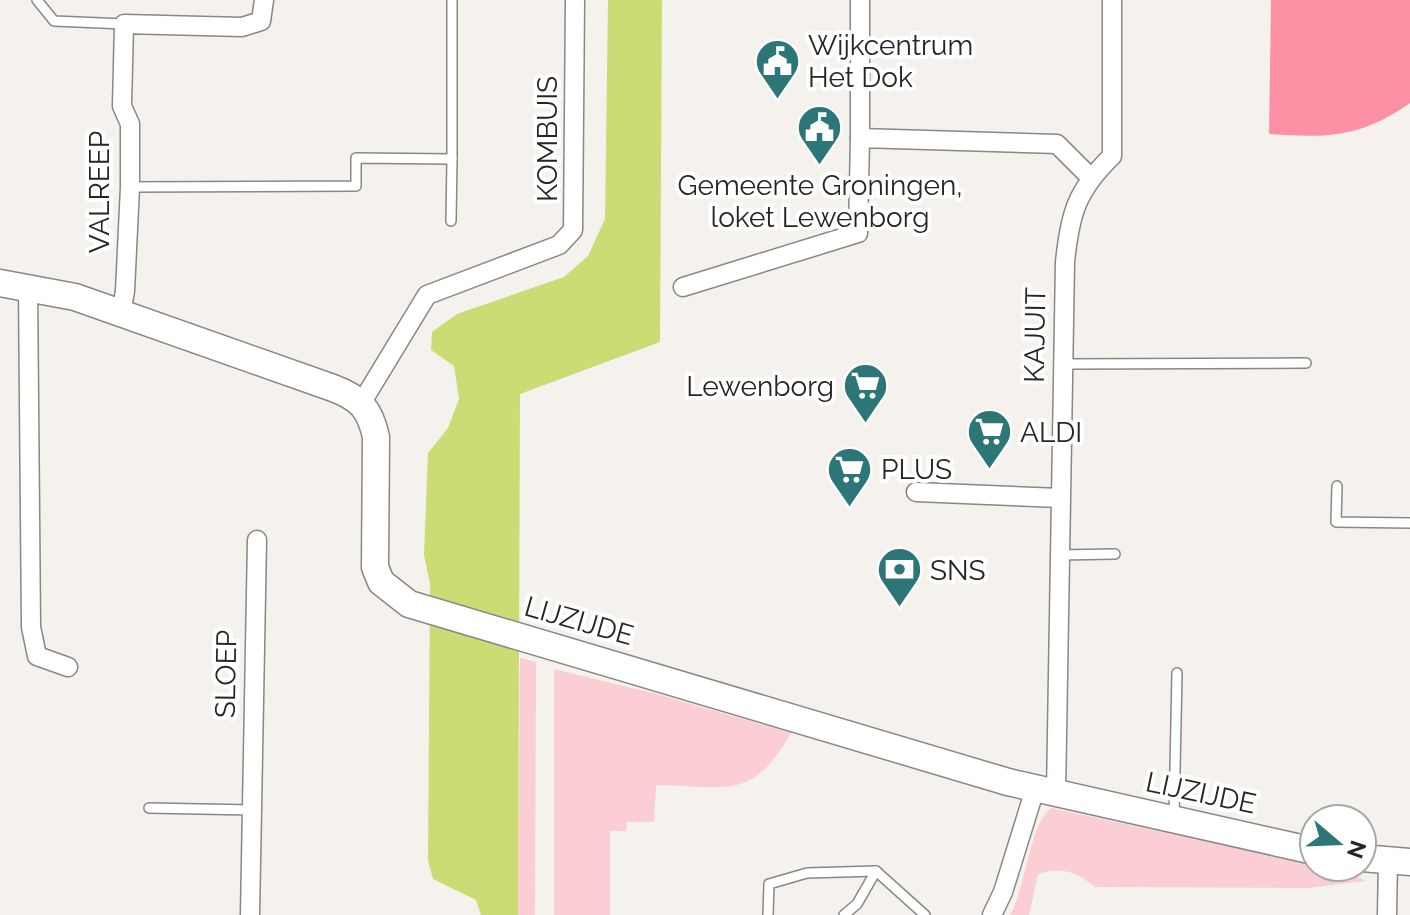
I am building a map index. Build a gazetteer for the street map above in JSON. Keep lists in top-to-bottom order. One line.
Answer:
{"streets":{"street":["KOMBUIS","VALREEP","KAJUIT","LIJZIJDE","SLOEP"]},"crossings":[["KOMBUIS","LIJZIJDE"],["KAJUIT","LIJZIJDE"]],"places":{"public building":["Wijkcentrum Het Dok","Gemeente Groningen, loket Lewenborg"],"supermarket":["Lewenborg","ALDI","PLUS"],"bank":["SNS"]},"north":"right"}
